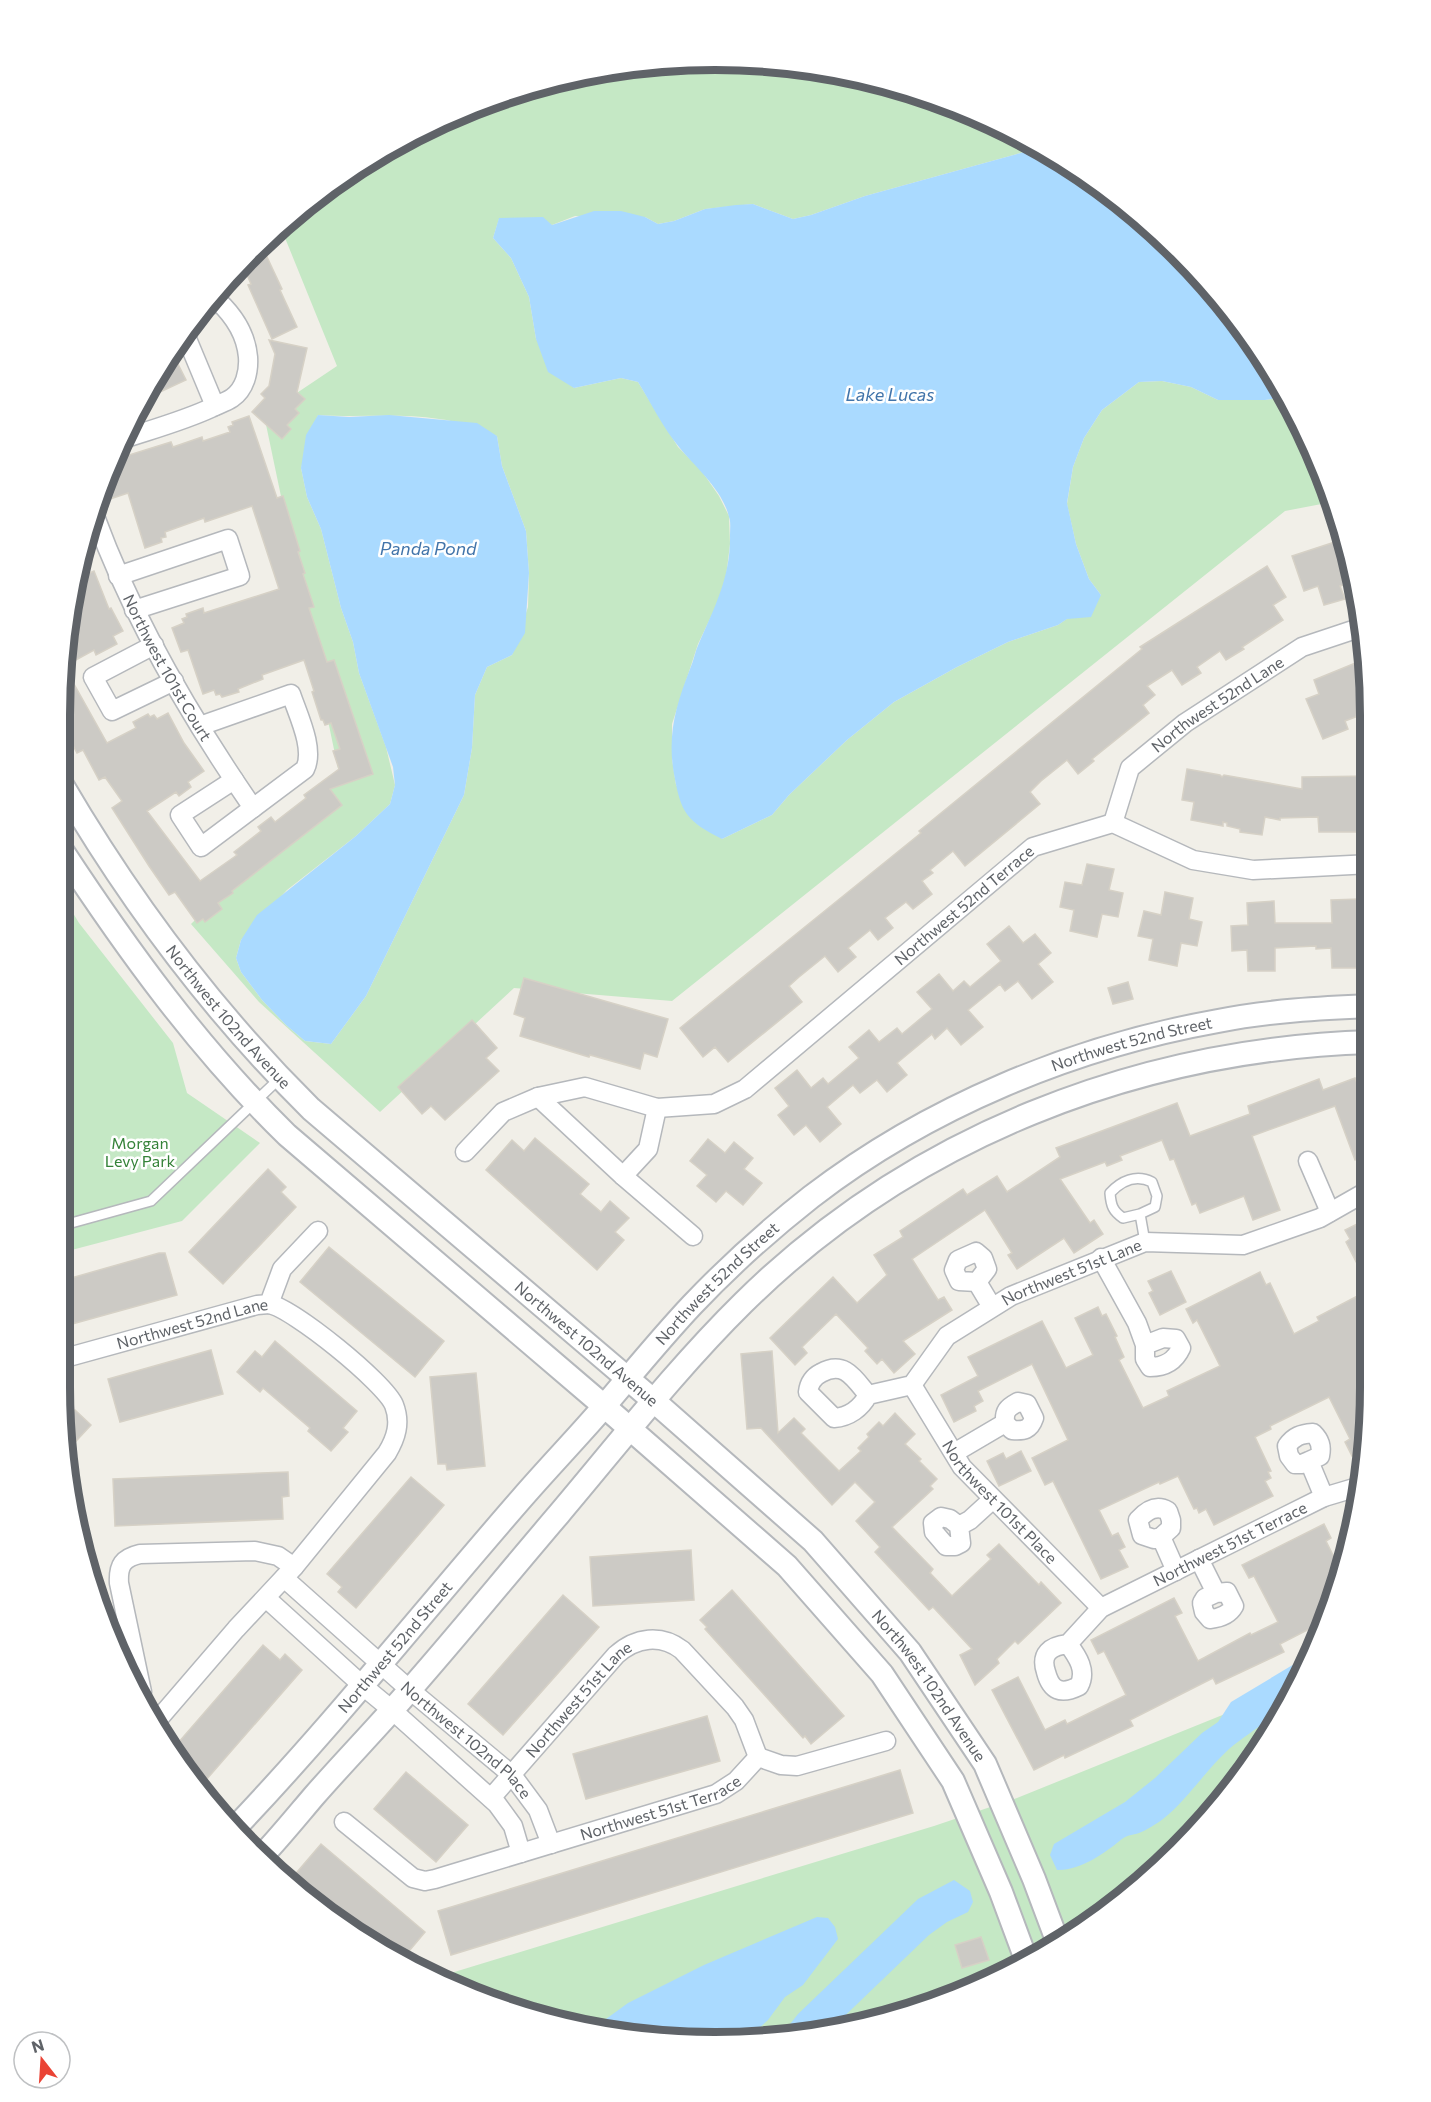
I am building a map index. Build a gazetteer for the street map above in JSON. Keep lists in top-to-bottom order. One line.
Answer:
{"streets":{"street":["Northwest 101st Court","Northwest 52nd Lane","Northwest 52nd Terrace","Northwest 102nd Avenue","Northwest 52nd Street","Northwest 51st Lane","Northwest 101st Place","Northwest 51st Terrace","Northwest 102nd Place"]},"crossings":[["Northwest 52nd Lane","Northwest 52nd Terrace"],["Northwest 102nd Avenue","Northwest 52nd Street"],["Northwest 52nd Street","Northwest 102nd Place"],["Northwest 51st Lane","Northwest 101st Place"],["Northwest 51st Lane","Northwest 51st Terrace"],["Northwest 51st Lane","Northwest 102nd Place"],["Northwest 101st Place","Northwest 51st Terrace"],["Northwest 51st Terrace","Northwest 102nd Place"]],"water":["Lake Lucas","Panda Pond"],"parks":["Morgan Levy Park"],"north":"top"}
